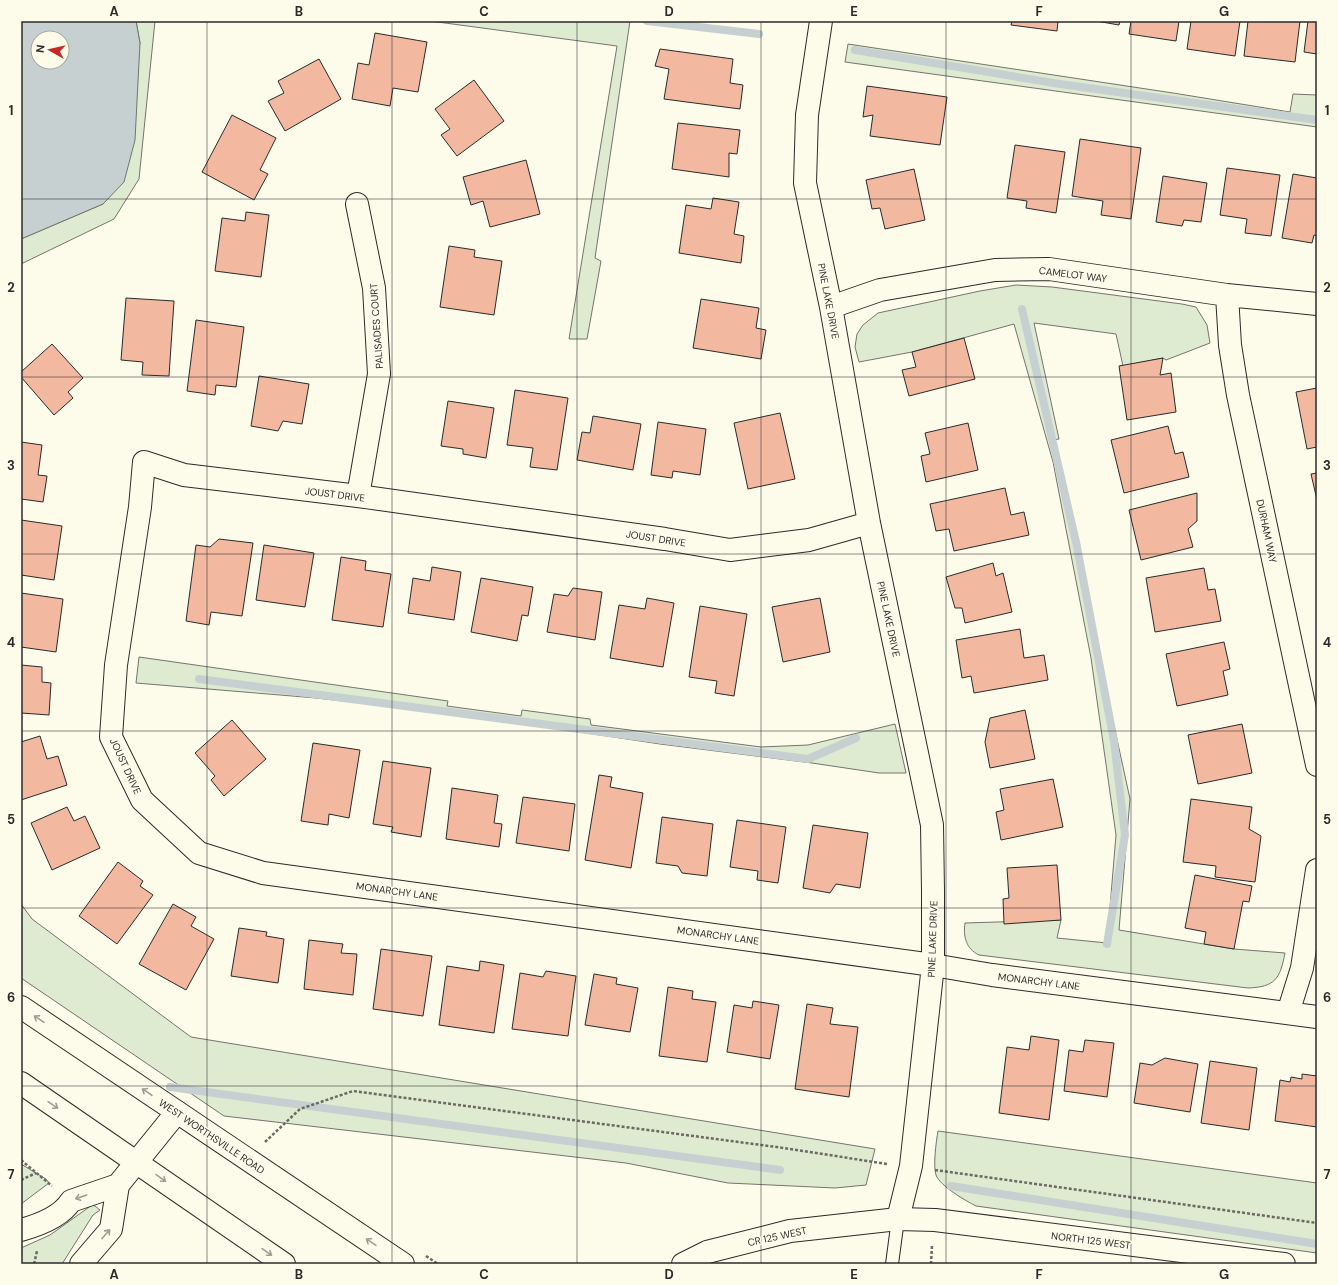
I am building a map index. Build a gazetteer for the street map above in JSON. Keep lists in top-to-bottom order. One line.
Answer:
{"streets":{"street":["CAMELOT WAY","PINE LAKE DRIVE","PALISADES COURT","JOUST DRIVE","DURHAM WAY","MONARCHY LANE","WEST WORTHSVILLE ROAD","CR 125 WEST","NORTH 125 WEST"]},"crossings":[["CAMELOT WAY","PINE LAKE DRIVE"],["CAMELOT WAY","DURHAM WAY"],["PINE LAKE DRIVE","JOUST DRIVE"],["PINE LAKE DRIVE","MONARCHY LANE"],["PINE LAKE DRIVE","CR 125 WEST"],["PINE LAKE DRIVE","NORTH 125 WEST"],["PALISADES COURT","JOUST DRIVE"],["JOUST DRIVE","MONARCHY LANE"],["CR 125 WEST","NORTH 125 WEST"]],"north":"left","grid":{"columns":["A","B","C","D","E","F","G"],"rows":["1","2","3","4","5","6","7"]}}
